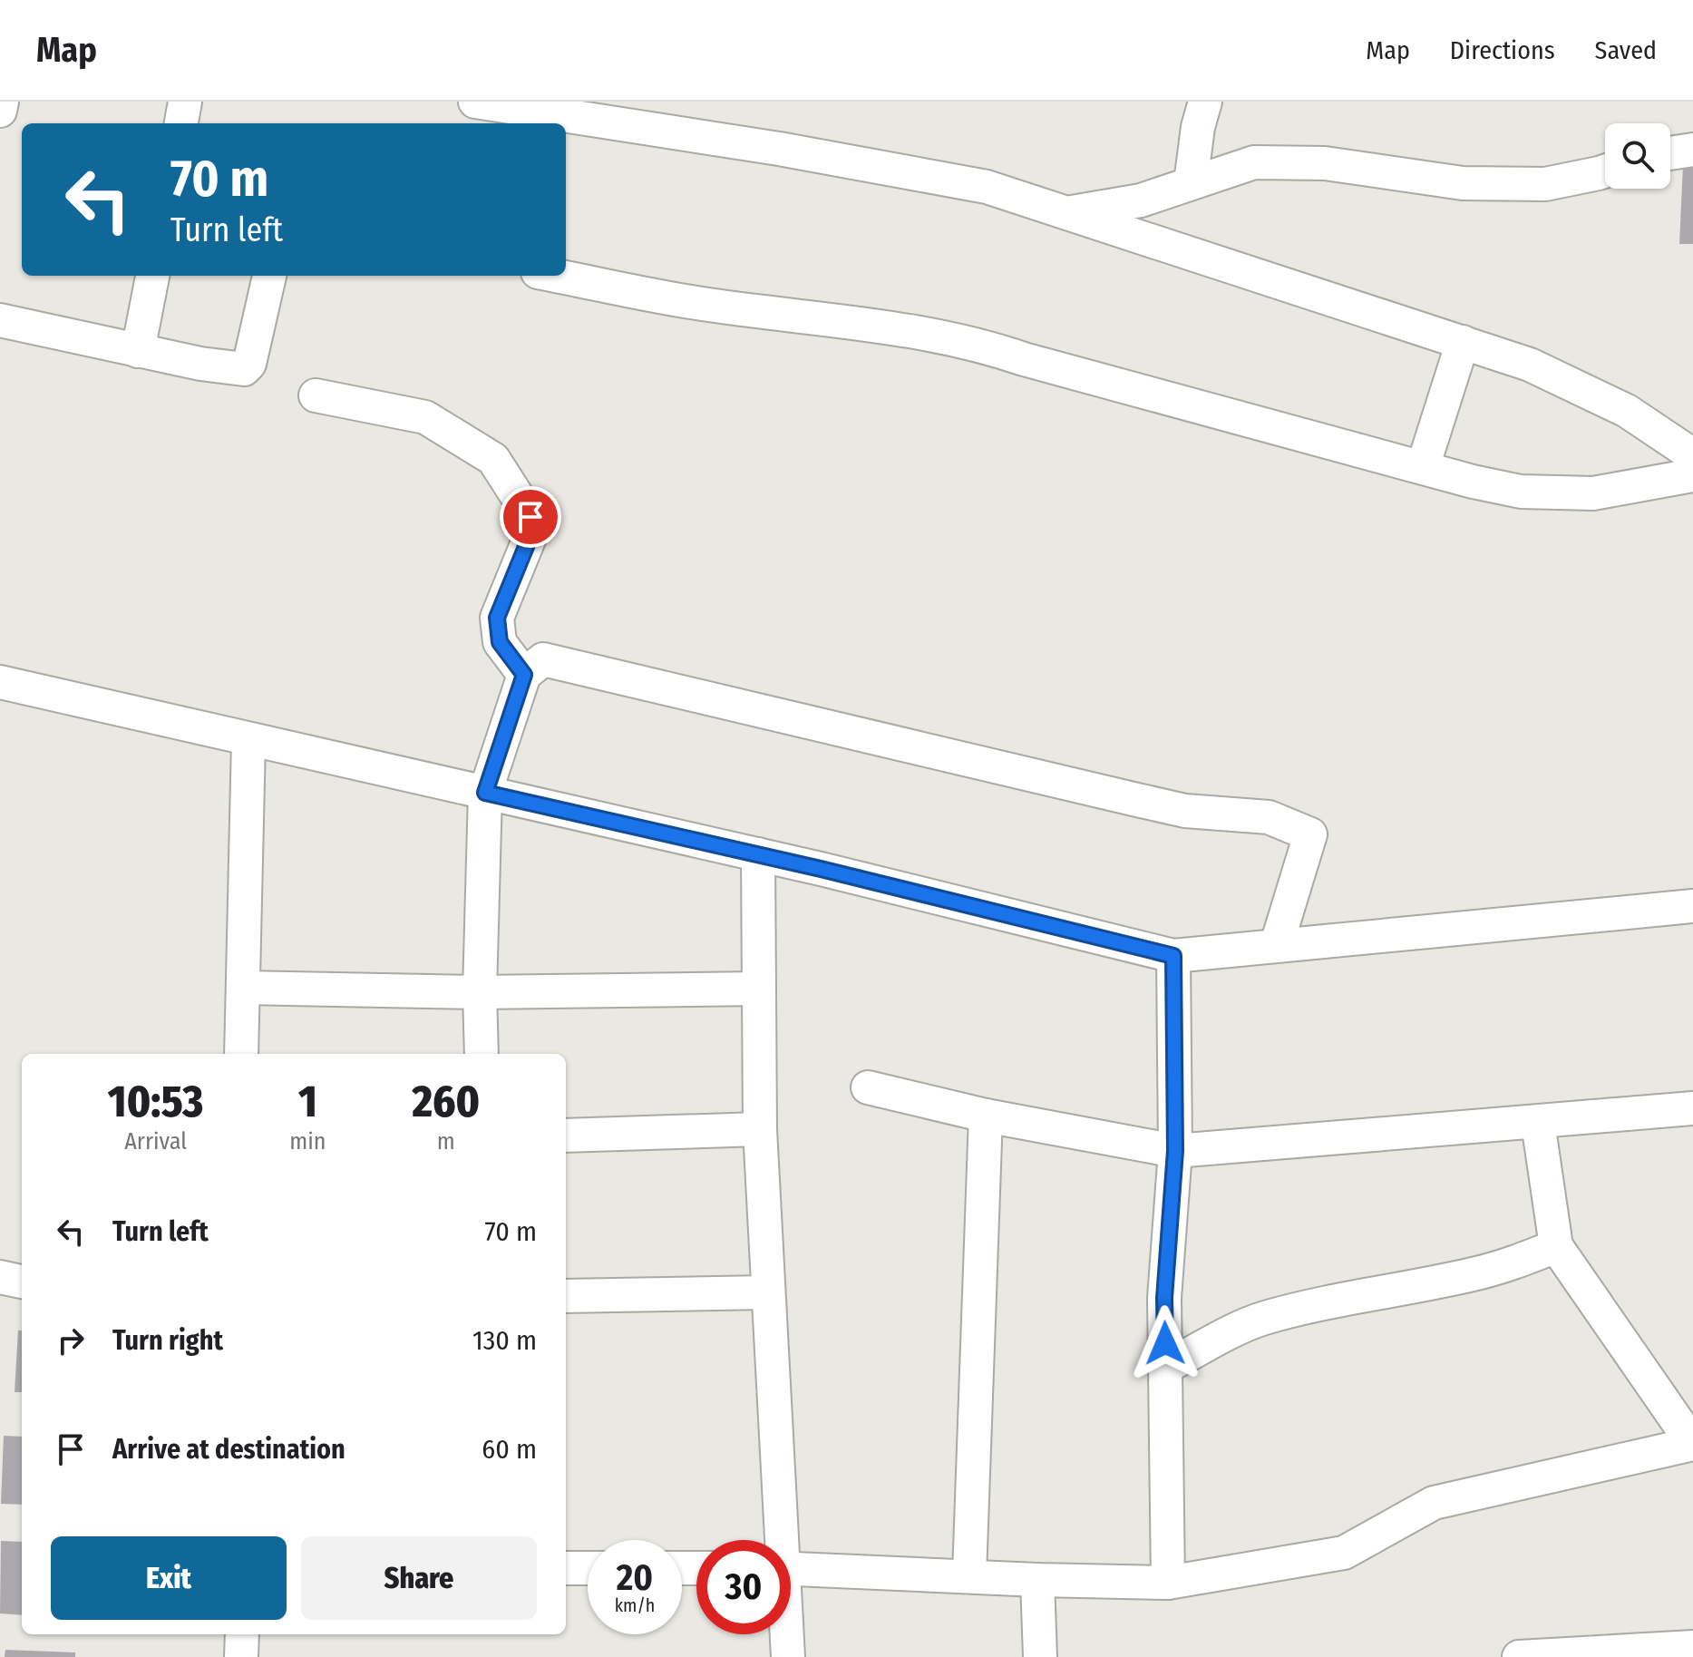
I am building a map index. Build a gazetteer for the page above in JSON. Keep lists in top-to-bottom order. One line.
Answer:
{"page":{"header":"Map","nav":["Map","Directions","Saved"],"turn":["70 m","Turn left"],"eta":["10:53","Arrival","1","min","260","m"],"list":[{"name":"Turn left","value":"70 m"},{"name":"Turn right","value":"130 m"},{"name":"Arrive at destination","value":"60 m"}],"buttons":["Exit","Share"],"speed":"20 km/h","limit":"30"}}
